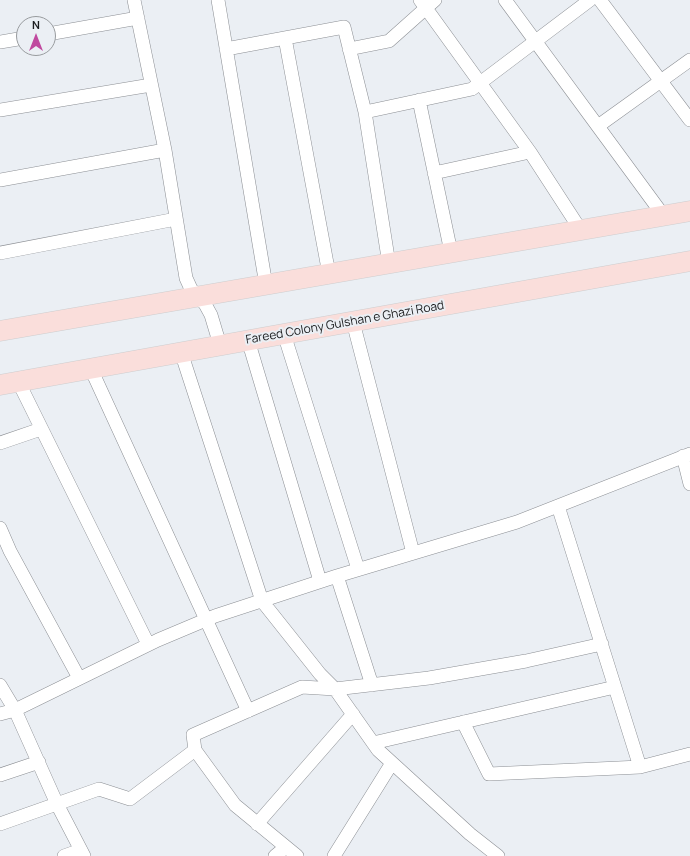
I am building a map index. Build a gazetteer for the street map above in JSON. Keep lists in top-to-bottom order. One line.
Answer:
{"streets":{"main road":["Fareed Colony Gulshan e Ghazi Road"]},"north":"top"}
